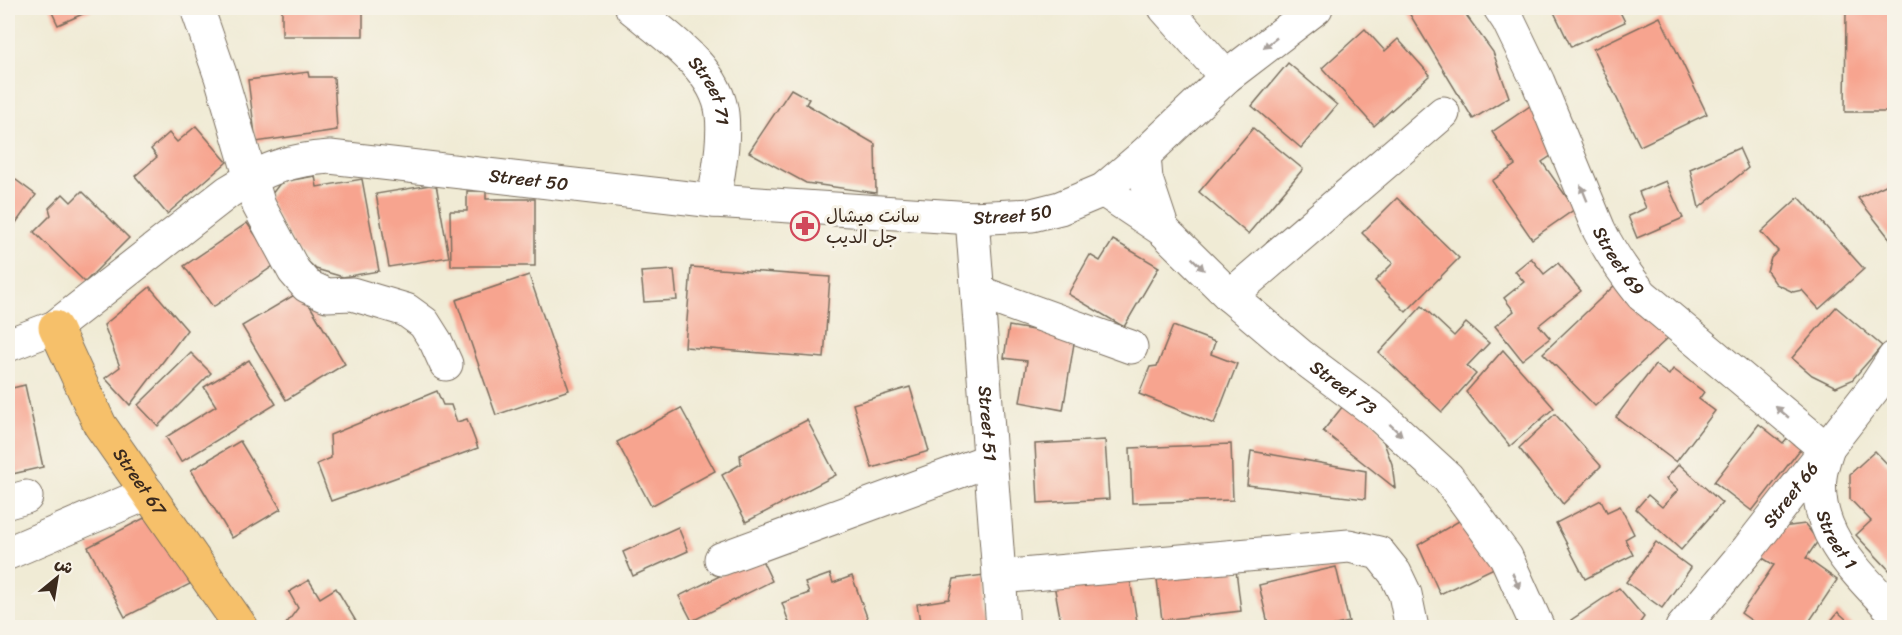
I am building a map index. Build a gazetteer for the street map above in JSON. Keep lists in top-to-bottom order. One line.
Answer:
{"streets":{"main road":["Street 67"],"street":["Street 71","Street 50","Street 69","Street 73","Street 51","Street 66","Street 1"]},"crossings":[["Street 71","Street 50"],["Street 50","Street 73"],["Street 50","Street 51"],["Street 50","Street 67"],["Street 69","Street 66"],["Street 69","Street 1"],["Street 66","Street 1"]],"one_way":["Street 69","Street 73"],"places":{"pharmacy":["سانت ميشال جل الديب"]},"north":"top right"}
